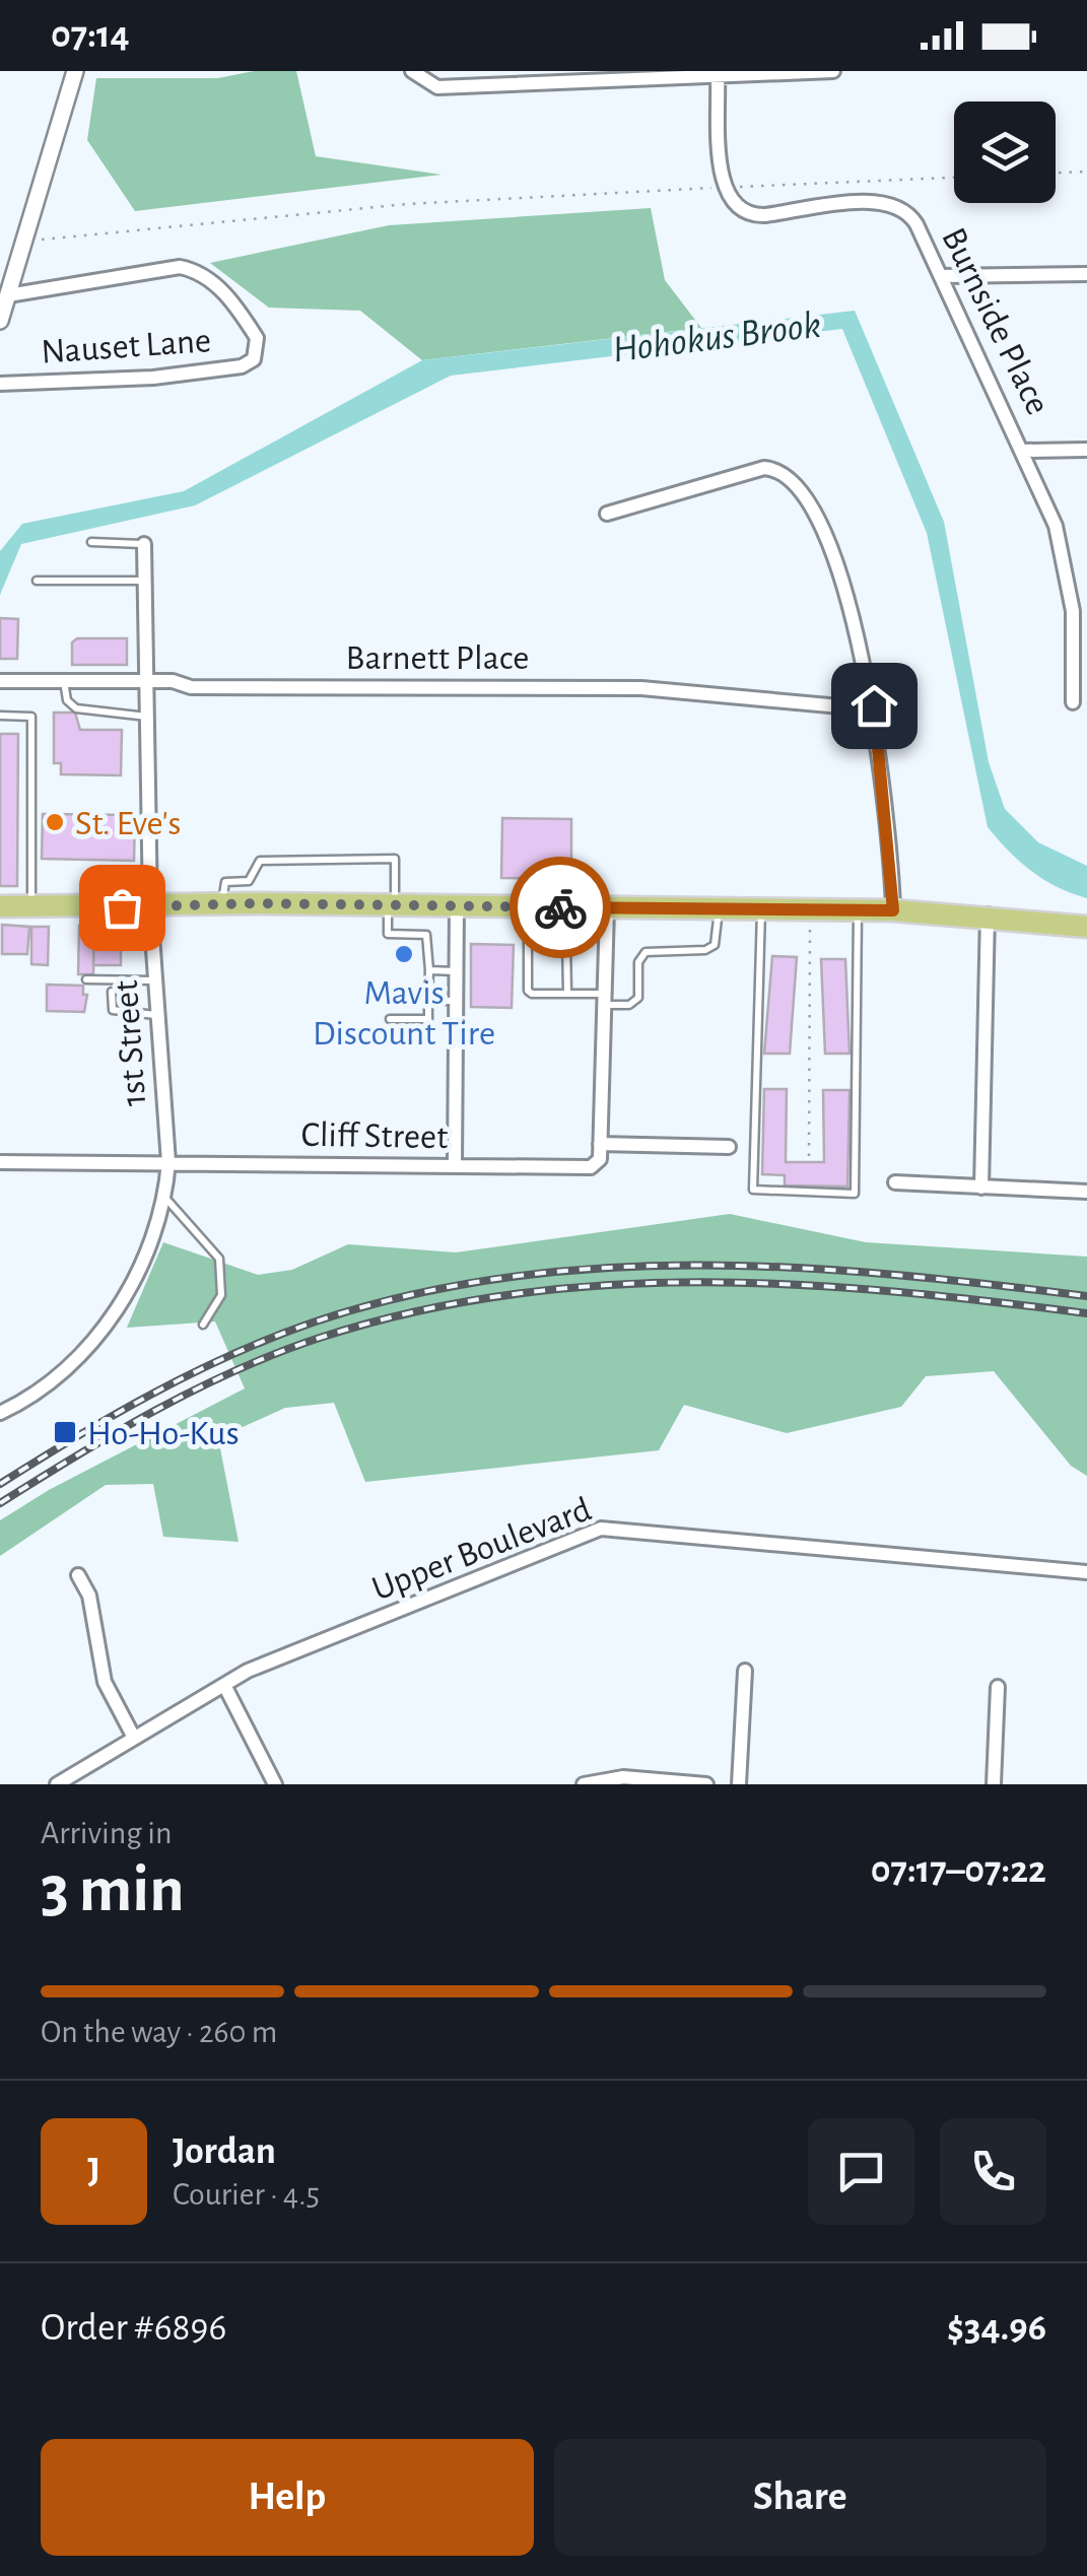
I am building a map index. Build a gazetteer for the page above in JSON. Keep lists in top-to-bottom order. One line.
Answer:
{"streets":{"street":["Burnside Place","Nauset Lane","Barnett Place","1st Street","Cliff Street","Upper Boulevard"]},"crossings":[["Barnett Place","1st Street"],["1st Street","Cliff Street"]],"water":["Hohokus Brook"],"places":{"other":["St. Eve's","Mavis Discount Tire"],"transit":["Ho-Ho-Kus"]},"page":{"status":"07:14","heading":["3 min","Arriving in","07:17–07:22"],"panel":["Jordan","Courier · 4.5","Order #6896","$34.96"],"bar":"On the way · 260 m","round":"J","buttons":["Help","Share"]}}
